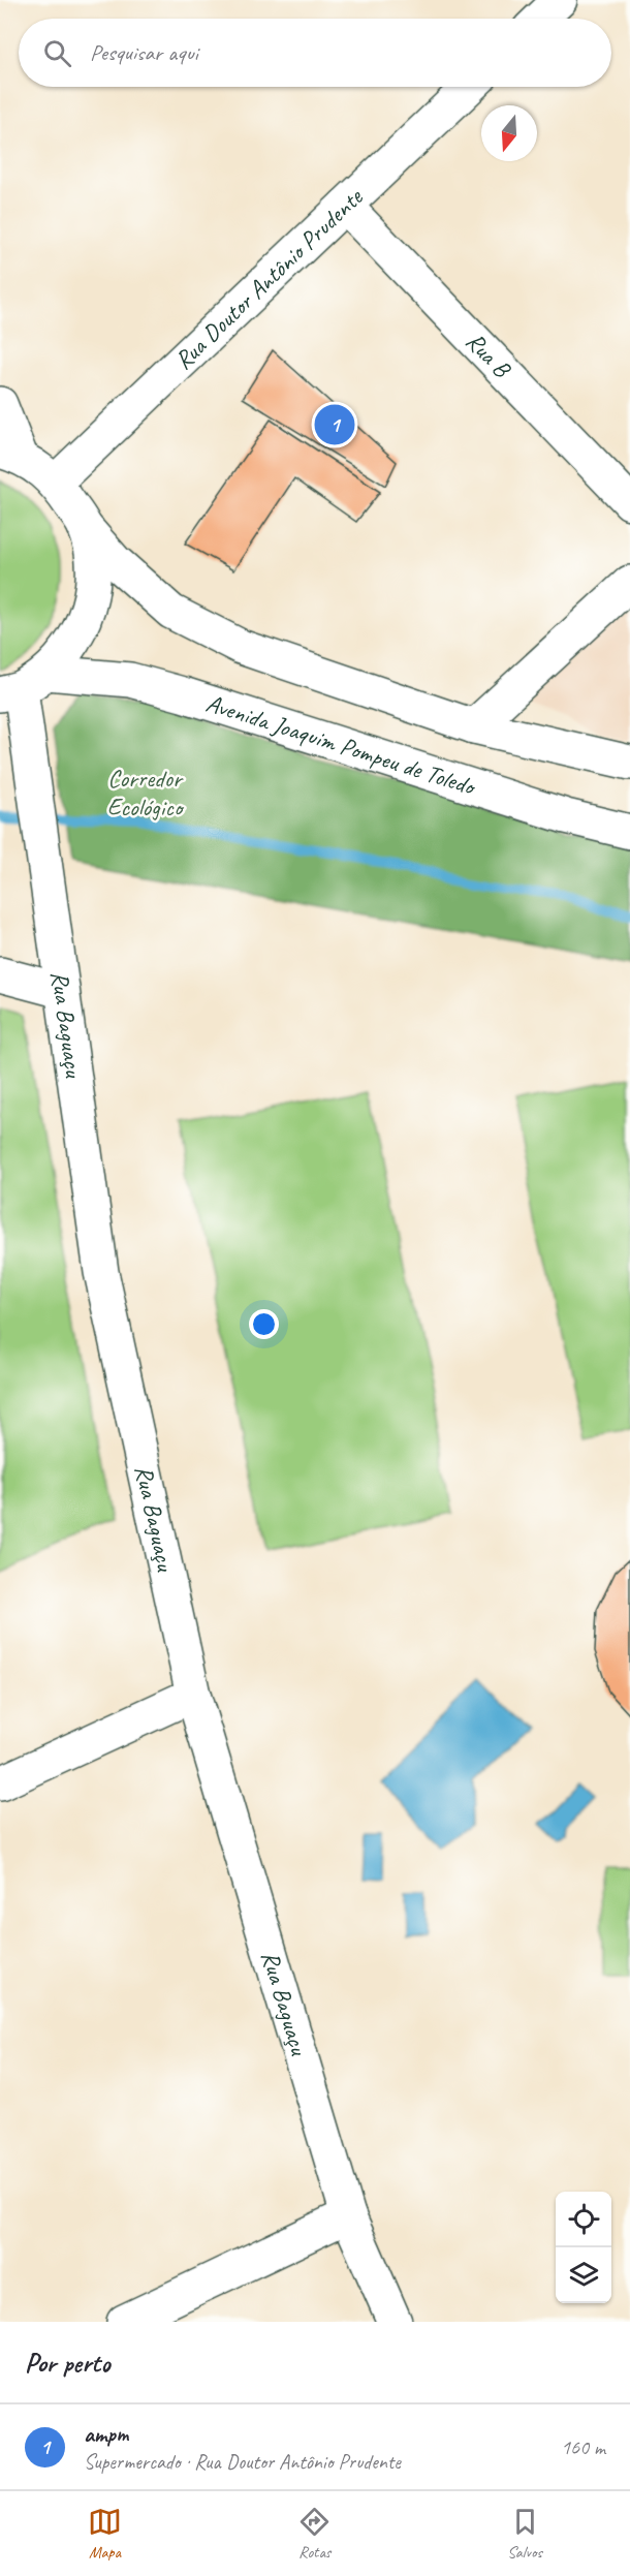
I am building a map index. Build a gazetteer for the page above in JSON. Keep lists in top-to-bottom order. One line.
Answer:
{"streets":{"street":["Rua Doutor Antônio Prudente","Rua B","Avenida Joaquim Pompeu de Toledo","Rua Baguaçu"]},"crossings":[["Rua Doutor Antônio Prudente","Rua B"],["Avenida Joaquim Pompeu de Toledo","Rua Baguaçu"]],"parks":["Corredor Ecológico"],"north":"bottom","page":{"search":"Pesquisar aqui","pins":"1","heading":"Por perto","list":[{"mark":"1","name":"ampm","note":"Supermercado · Rua Doutor Antônio Prudente","value":"160 m"}],"nav":["Mapa","Rotas","Salvos"]}}
